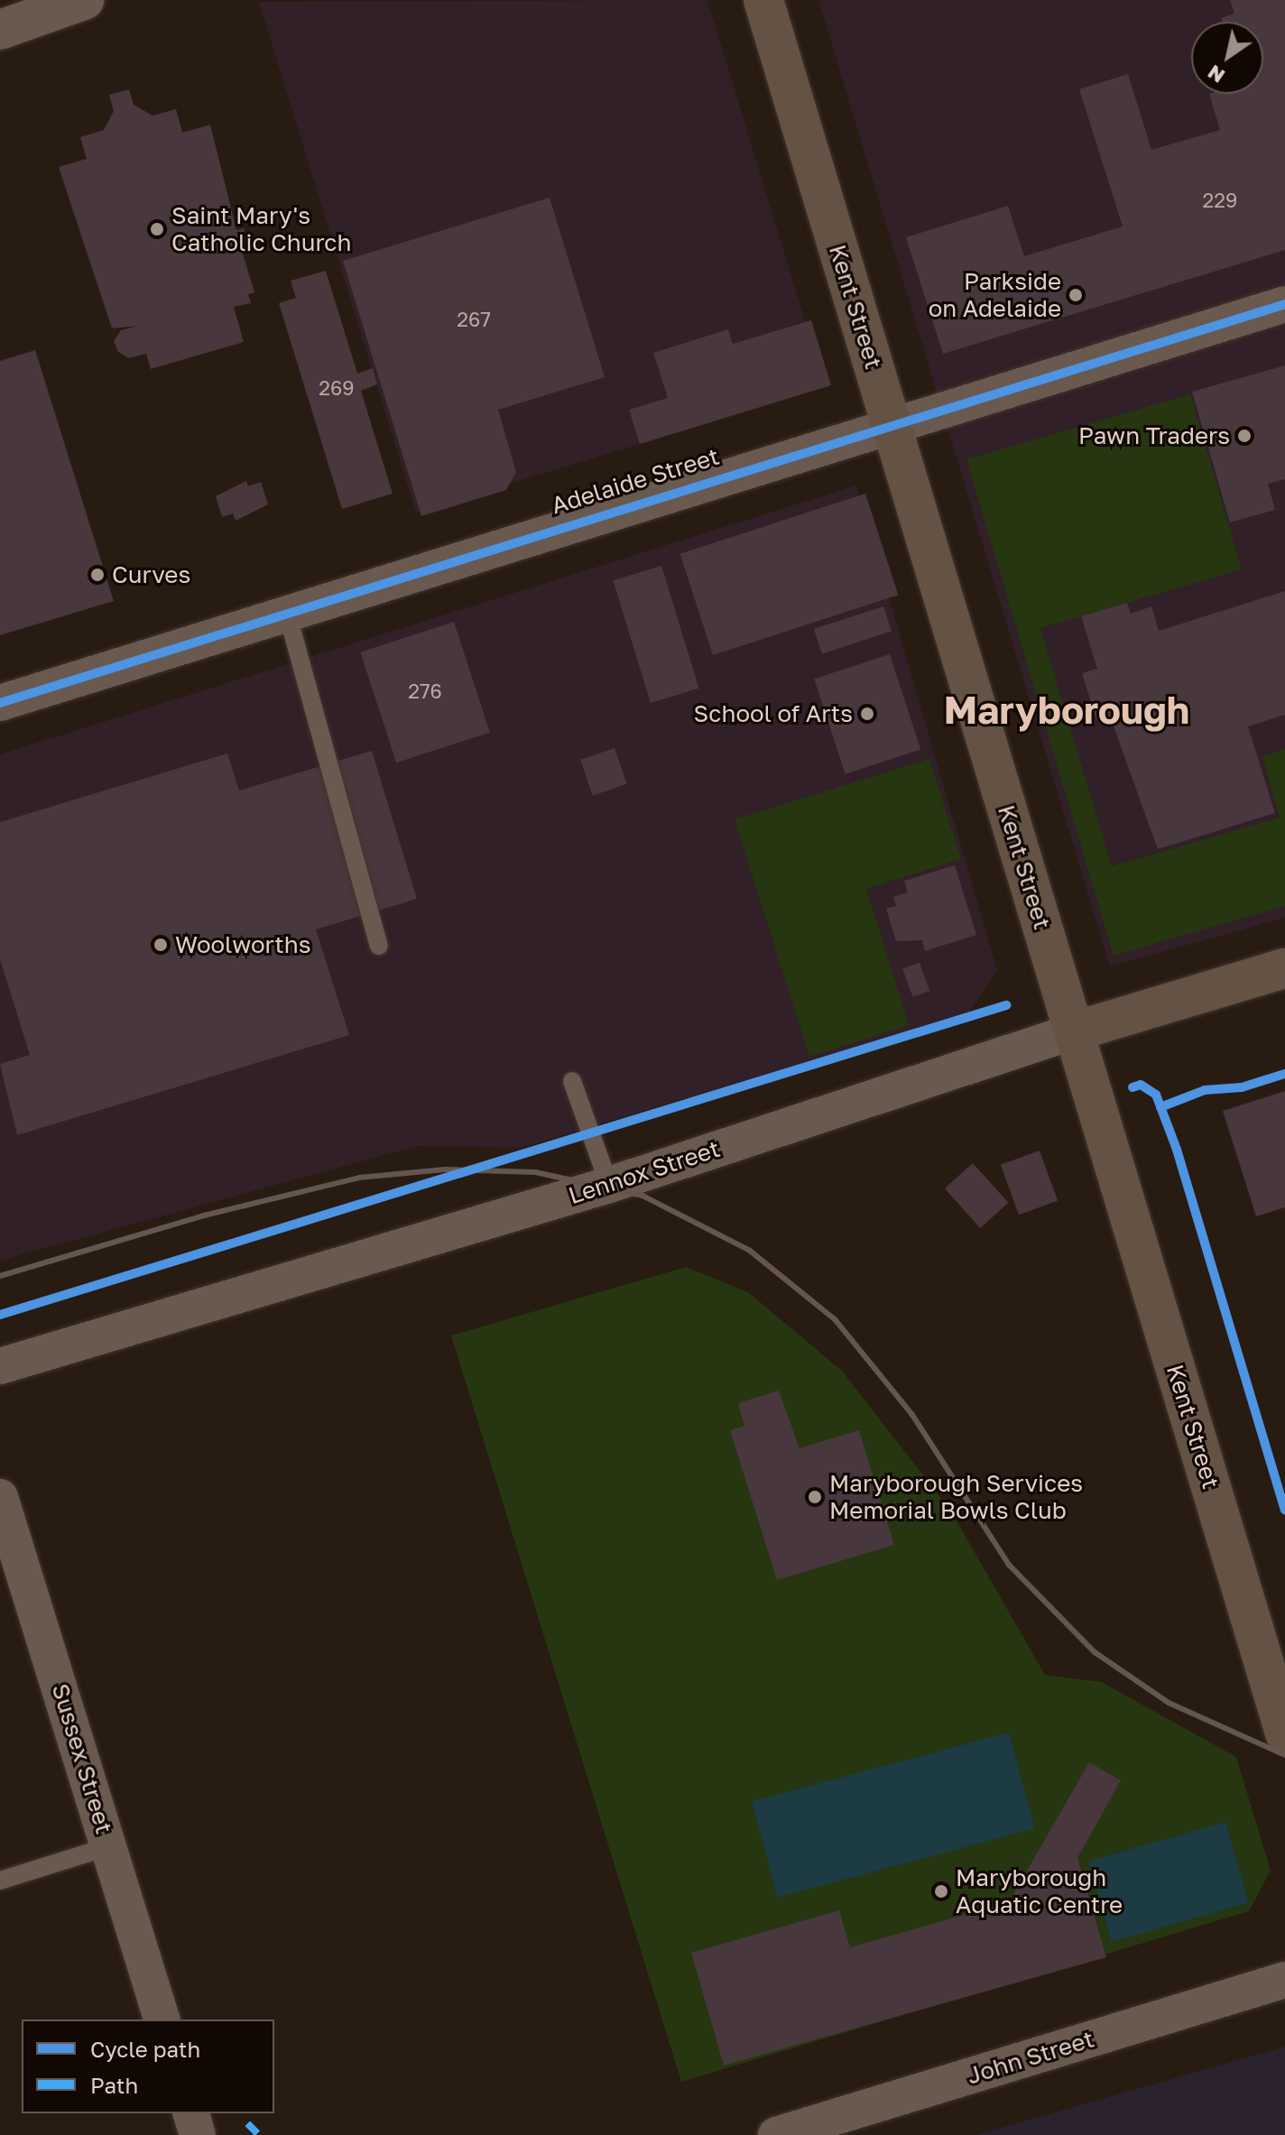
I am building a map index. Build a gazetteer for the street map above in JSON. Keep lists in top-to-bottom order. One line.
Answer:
{"streets":{"main road":["Kent Street","Lennox Street"],"street":["Adelaide Street","Sussex Street","John Street"]},"crossings":[["Kent Street","Adelaide Street"],["Kent Street","Lennox Street"]],"districts":["Maryborough"],"places":["Saint Mary's Catholic Church","Parkside on Adelaide","Pawn Traders","Curves","School of Arts","Woolworths","Maryborough Services Memorial Bowls Club","Maryborough Aquatic Centre"],"house_numbers":["229","267","269","276"],"legend":["Cycle path","Path"],"north":"bottom left"}
